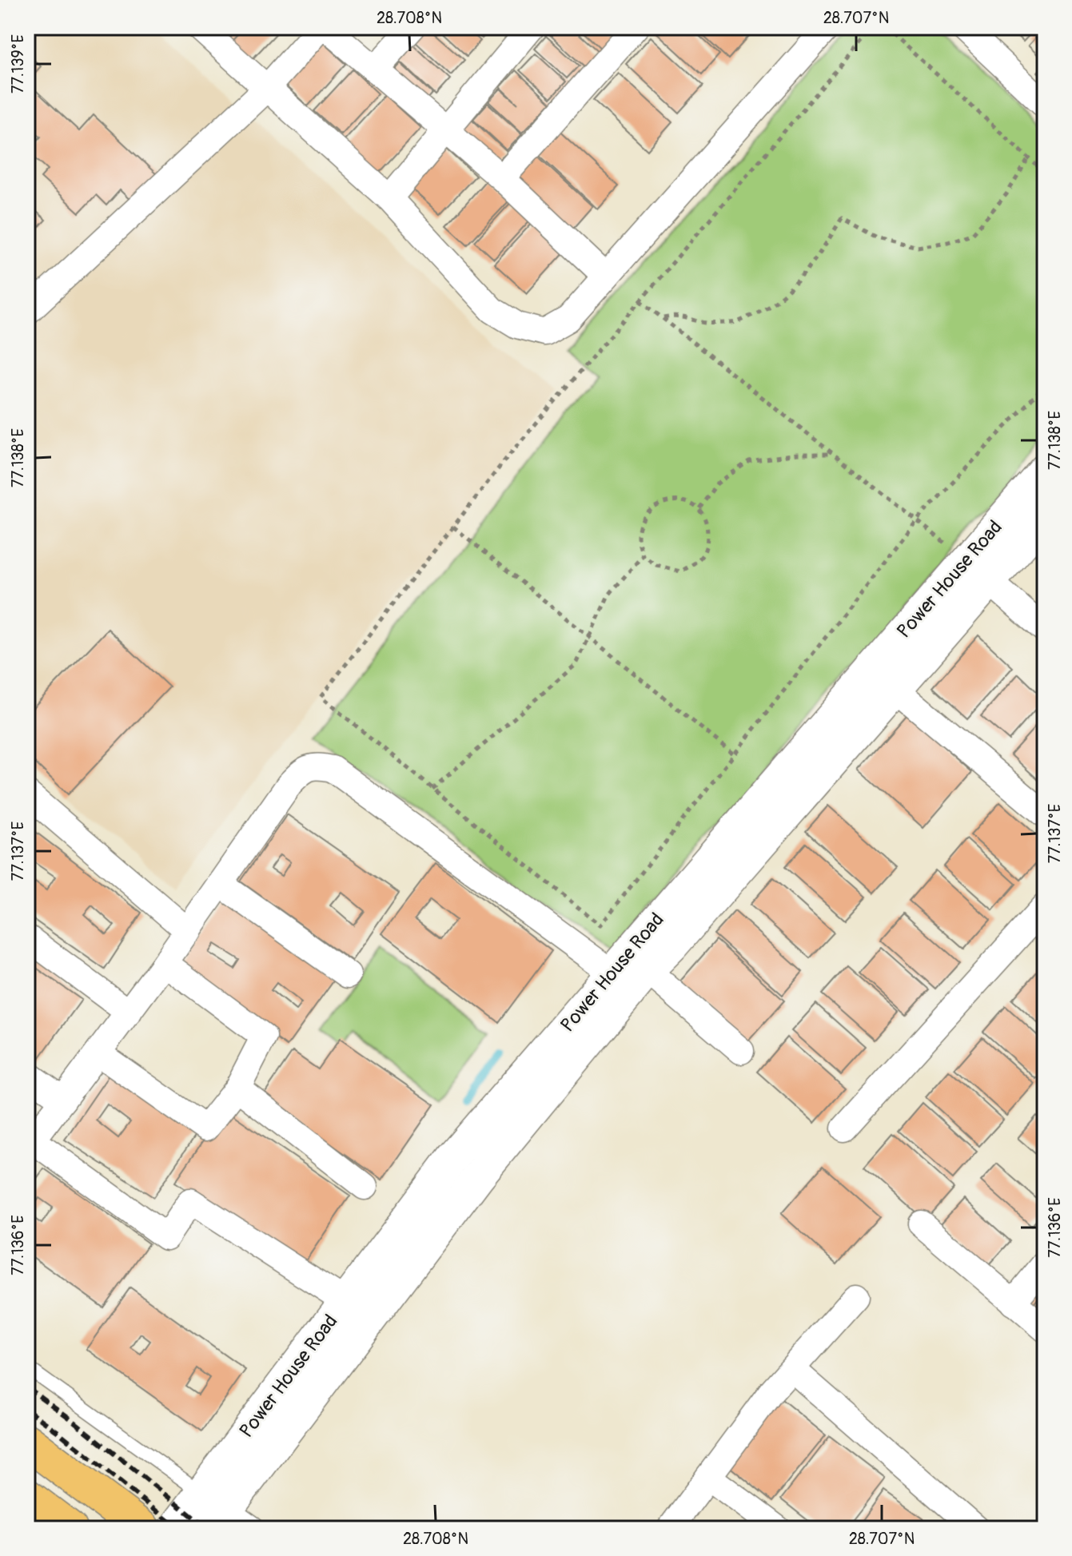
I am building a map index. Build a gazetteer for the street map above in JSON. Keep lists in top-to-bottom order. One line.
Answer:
{"streets":{"street":["Power House Road"]},"coordinates":["28.708°N","28.707°N","77.139°E","77.138°E","77.137°E","77.136°E"]}
